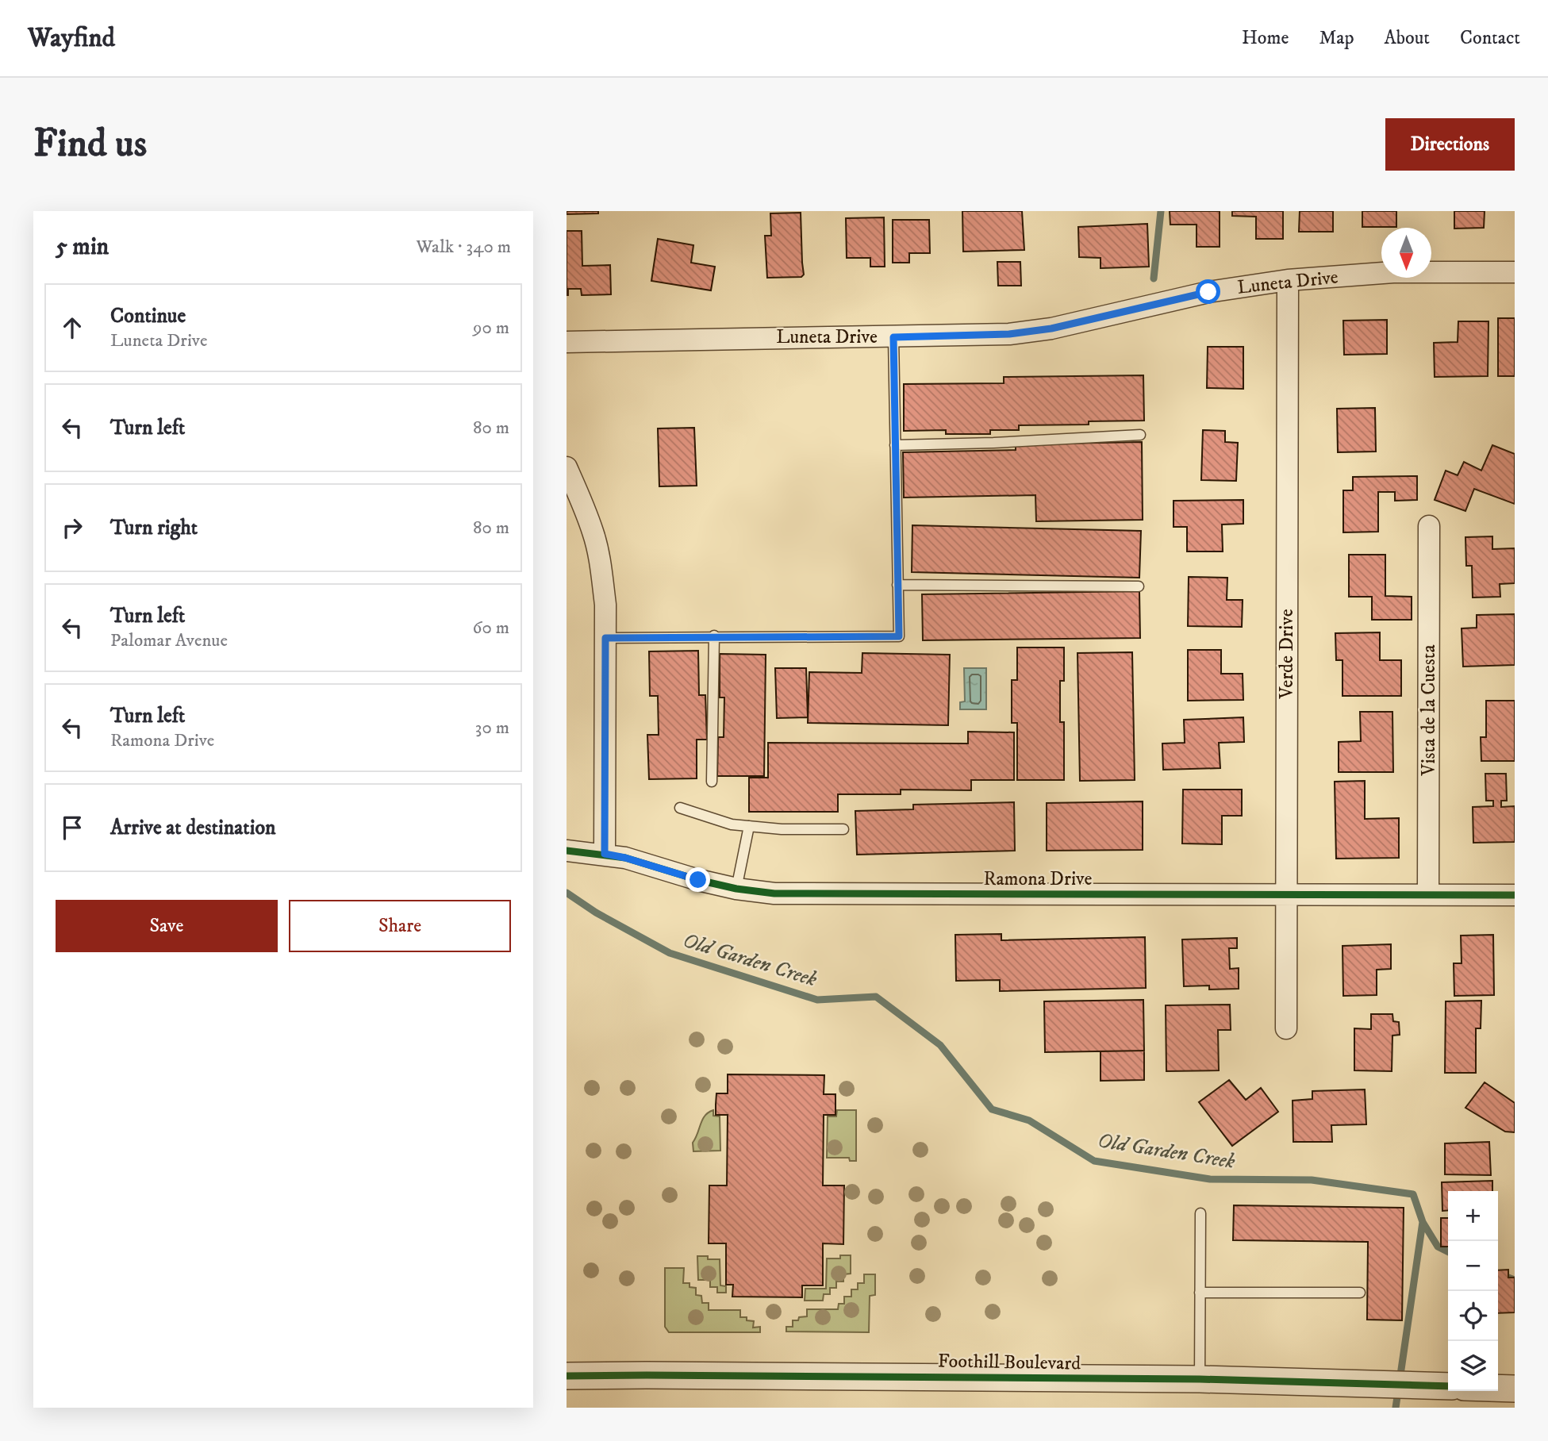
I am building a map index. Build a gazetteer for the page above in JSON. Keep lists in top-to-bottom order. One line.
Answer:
{"streets":{"street":["Luneta Drive","Verde Drive","Vista de la Cuesta","Ramona Drive","Foothill Boulevard"]},"crossings":[["Luneta Drive","Verde Drive"],["Verde Drive","Ramona Drive"],["Vista de la Cuesta","Ramona Drive"]],"water":["Old Garden Creek"],"north":"bottom","page":{"header":"Wayfind","nav":["Home","Map","About","Contact"],"buttons":["Directions",["Save","Share"]],"title":"Find us","heading":["5 min","Walk · 340 m"],"list":[["Continue","Luneta Drive","90 m"],["Turn left","80 m"],["Turn right","80 m"],["Turn left","Palomar Avenue","60 m"],["Turn left","Ramona Drive","30 m"],"Arrive at destination"],"map_buttons":["+","−"]}}
